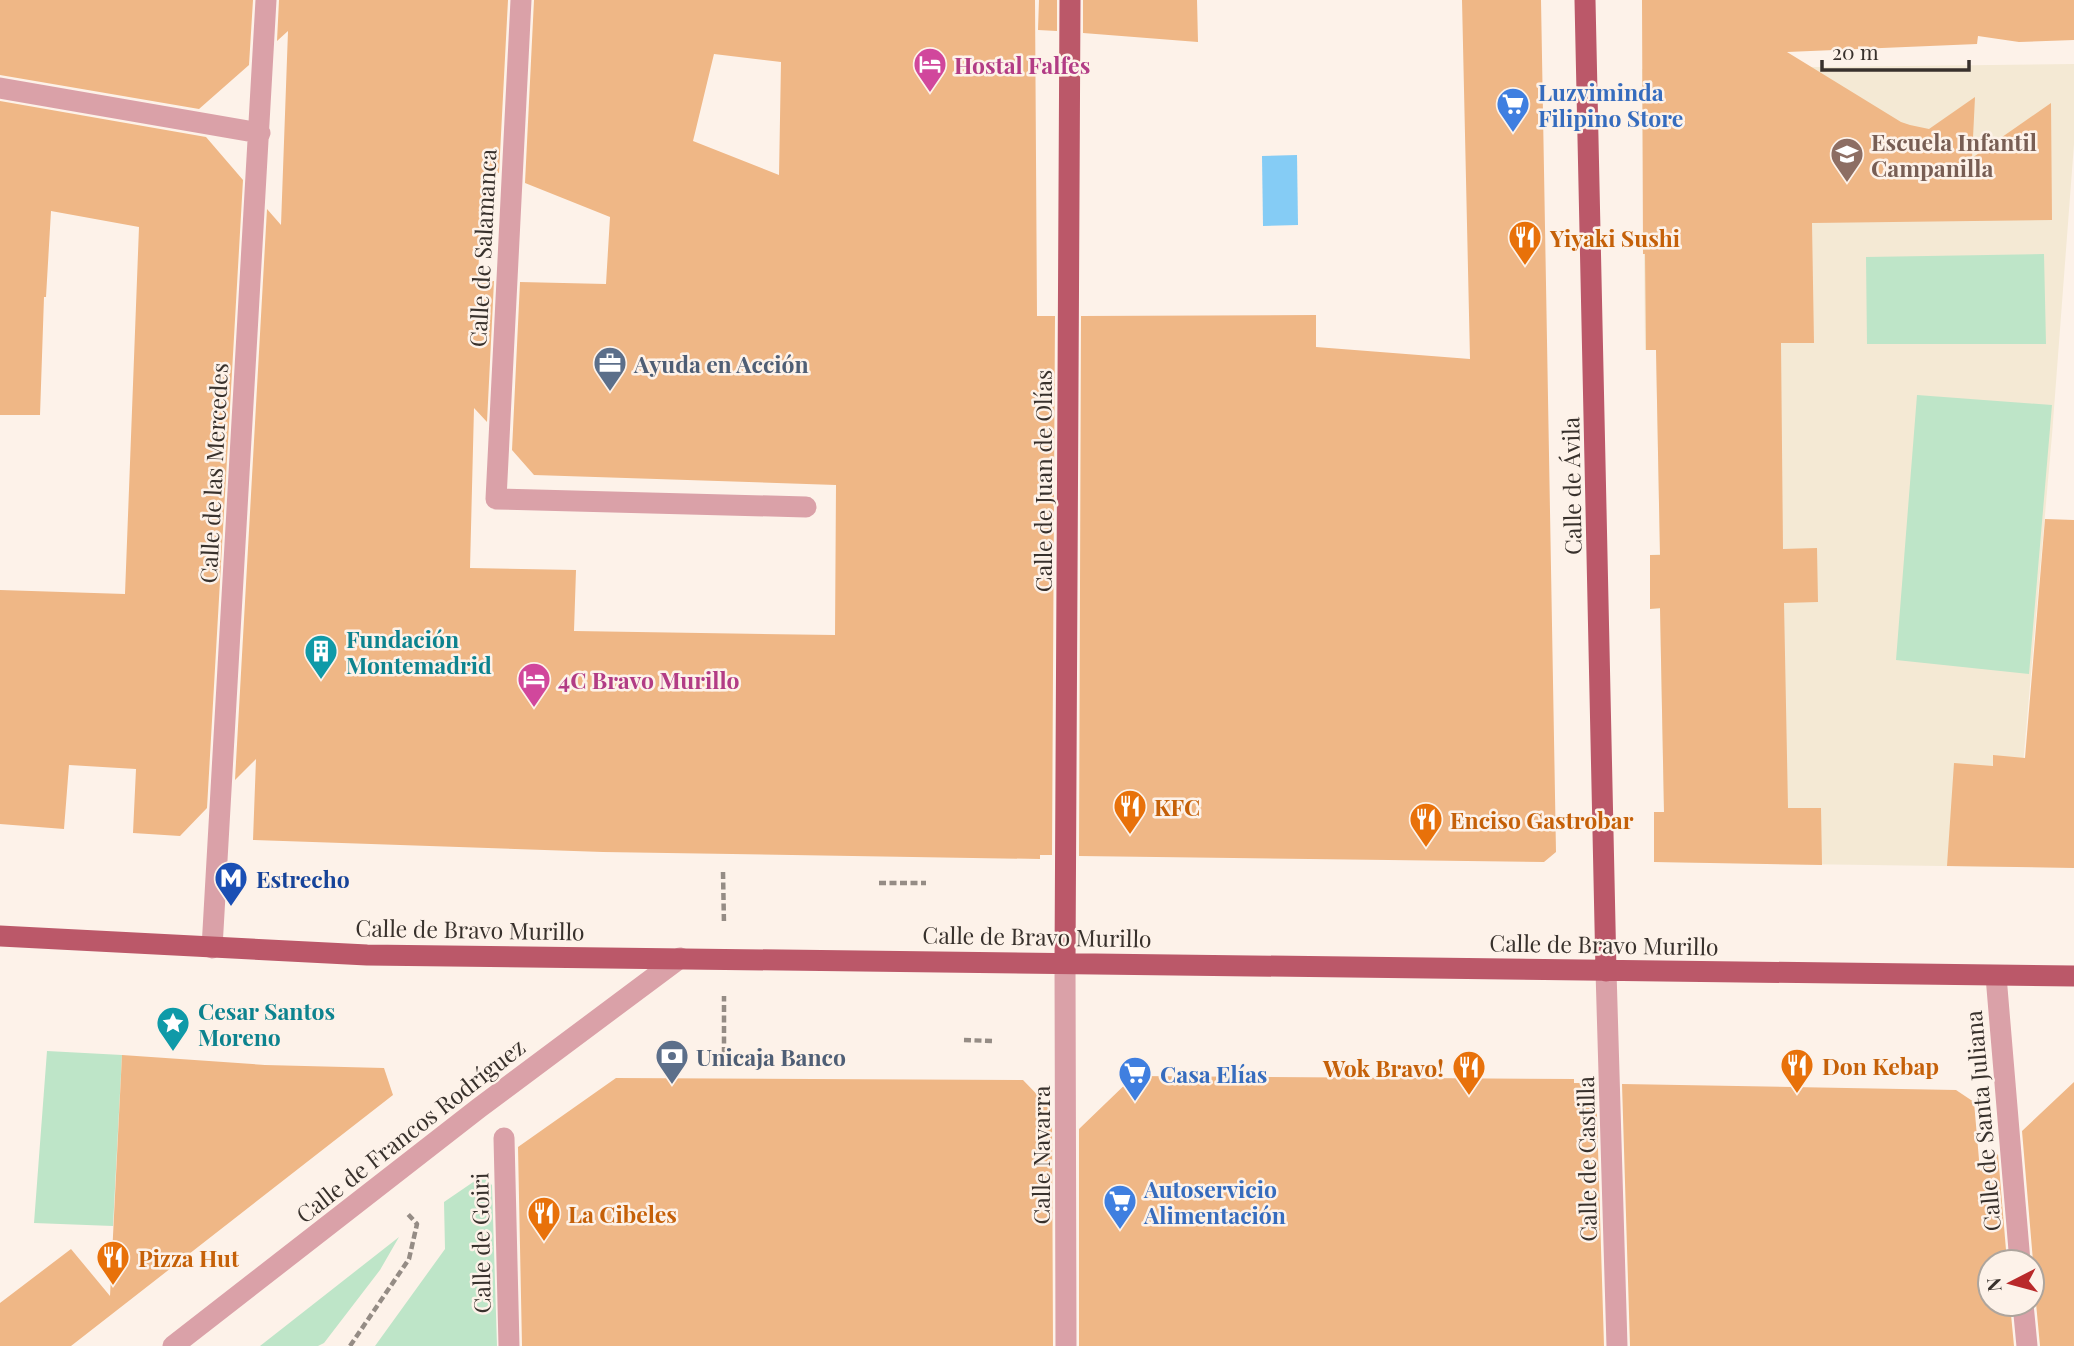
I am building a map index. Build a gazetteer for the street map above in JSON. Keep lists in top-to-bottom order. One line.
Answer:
{"streets":{"main road":["Calle de Juan de Olías","Calle de Ávila","Calle de Bravo Murillo"],"street":["Calle de Salamanca","Calle de las Mercedes","Calle de Santa Juliana","Calle de Francos Rodríguez","Calle Navarra","Calle de Castilla","Calle de Goiri"]},"crossings":[["Calle de las Mercedes","Calle de Bravo Murillo"],["Calle de Juan de Olías","Calle de Bravo Murillo"],["Calle de Juan de Olías","Calle Navarra"],["Calle de Ávila","Calle de Bravo Murillo"],["Calle de Ávila","Calle de Castilla"],["Calle de Bravo Murillo","Calle de Santa Juliana"],["Calle de Bravo Murillo","Calle de Francos Rodríguez"],["Calle de Bravo Murillo","Calle Navarra"],["Calle de Bravo Murillo","Calle de Castilla"]],"places":{"hotel":["Hostal Falfes","4C Bravo Murillo"],"supermarket":["Luzviminda Filipino Store","Casa Elías","Autoservicio Alimentación"],"school or university":["Escuela Infantil Campanilla"],"restaurant":["Yiyaki Sushi","KFC","Enciso Gastrobar","Don Kebap","Wok Bravo!","La Cibeles","Pizza Hut"],"office":["Ayuda en Acción"],"building":["Fundación Montemadrid"],"metro station":["Estrecho"],"place":["Cesar Santos Moreno"],"bank":["Unicaja Banco"]},"scale_bar":"20 m","north":"left"}
